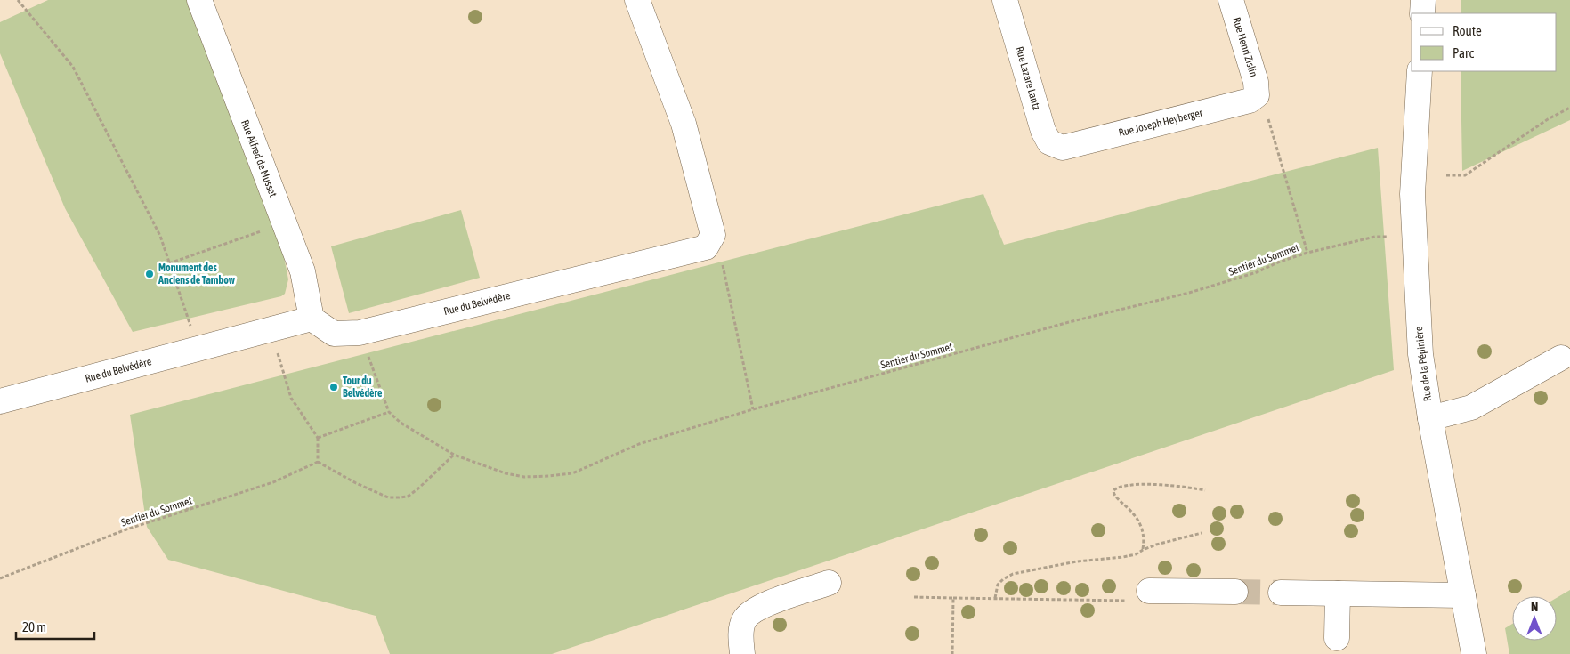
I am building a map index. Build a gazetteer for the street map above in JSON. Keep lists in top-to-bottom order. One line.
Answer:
{"streets":{"street":["Rue Henri Zislin","Rue Lazare Lantz","Rue Joseph Heyberger","Rue Alfred de Musset","Rue du Belvédère","Rue de la Pépinière"],"path":["Sentier du Sommet"]},"crossings":[["Rue Henri Zislin","Rue Joseph Heyberger"],["Rue Lazare Lantz","Rue Joseph Heyberger"],["Rue Alfred de Musset","Rue du Belvédère"]],"places":["Monument des Anciens de Tambow","Tour du Belvédère"],"legend":["Route","Parc"],"scale_bar":"20 m","north":"top"}
